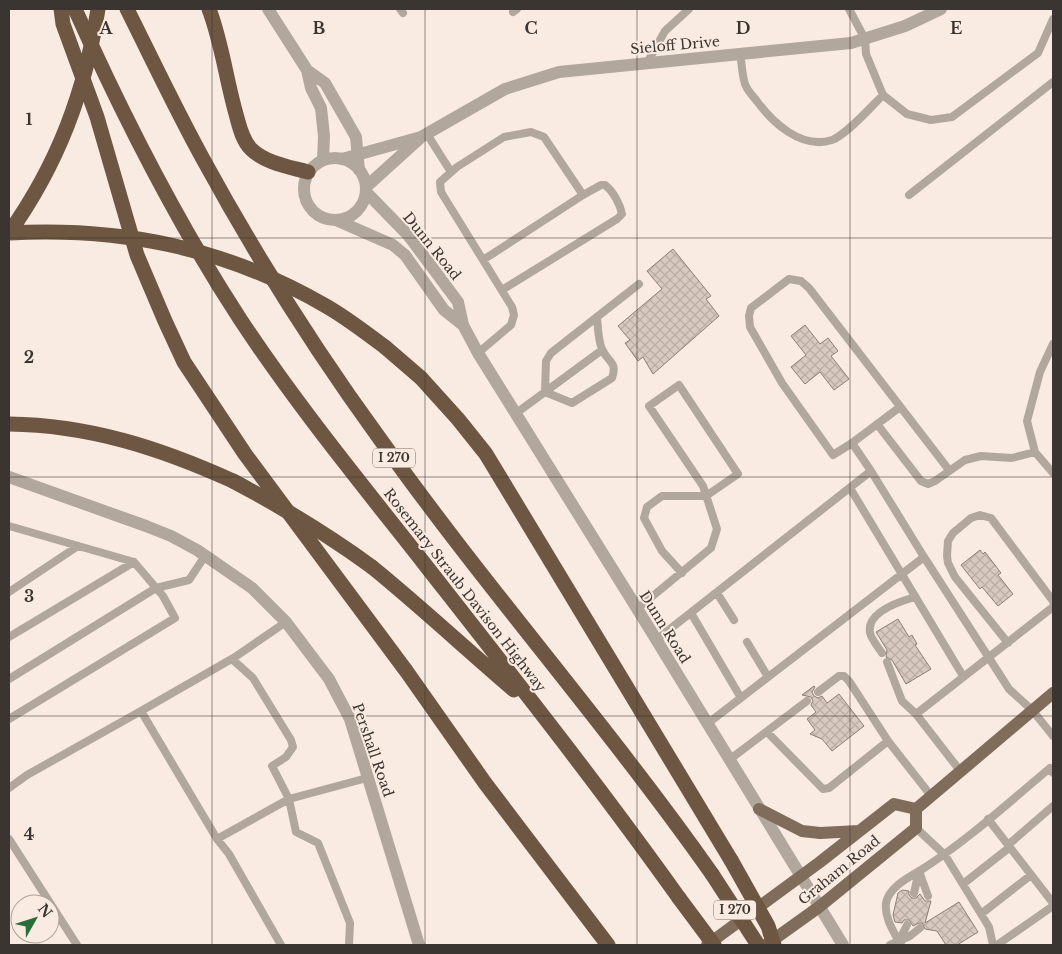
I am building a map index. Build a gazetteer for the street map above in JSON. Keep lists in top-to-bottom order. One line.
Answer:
{"streets":{"highway":["I 270","Rosemary Straub Davison Highway"],"main road":["Graham Road"],"street":["Sieloff Drive","Dunn Road","Pershall Road"]},"crossings":[["Sieloff Drive","Dunn Road"],["Dunn Road","Graham Road"]],"north":"top right","grid":{"columns":["A","B","C","D","E"],"rows":["1","2","3","4"]}}
